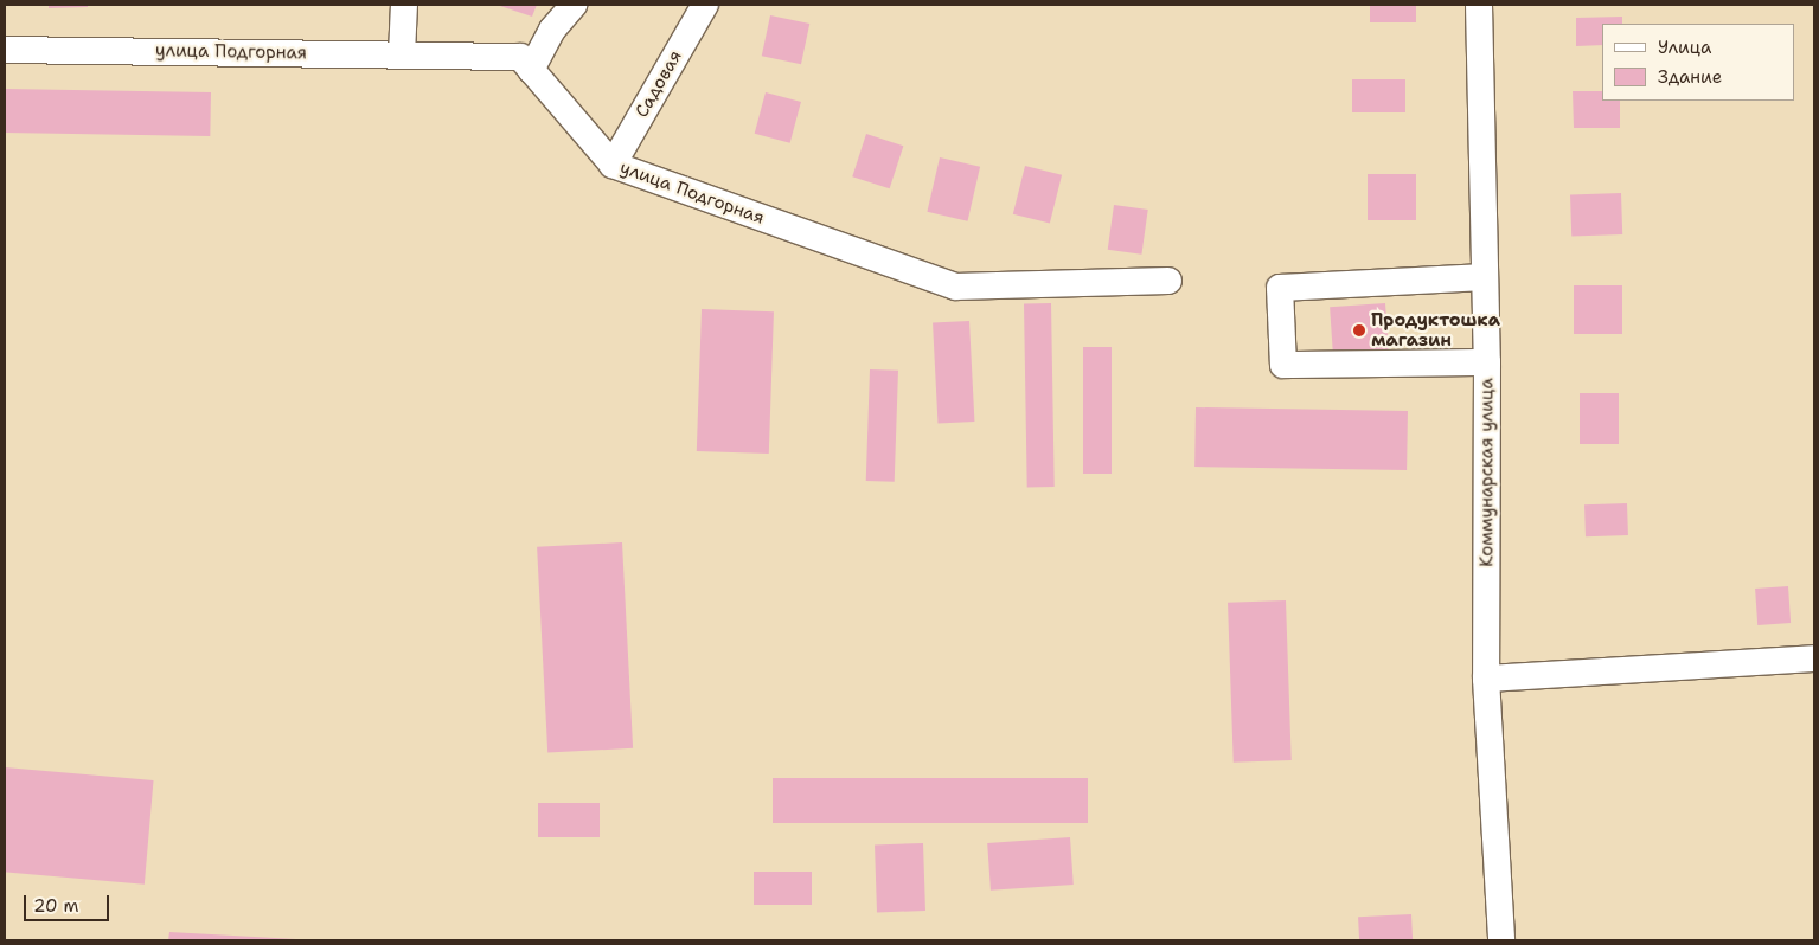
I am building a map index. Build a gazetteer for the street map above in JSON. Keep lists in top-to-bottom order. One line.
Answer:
{"streets":{"street":["улица Подгорная","Садовая","Коммунарская улица"]},"crossings":[["улица Подгорная","Садовая"]],"places":["Продуктошка магазин"],"legend":["Улица","Здание"],"scale_bar":"20 m"}
